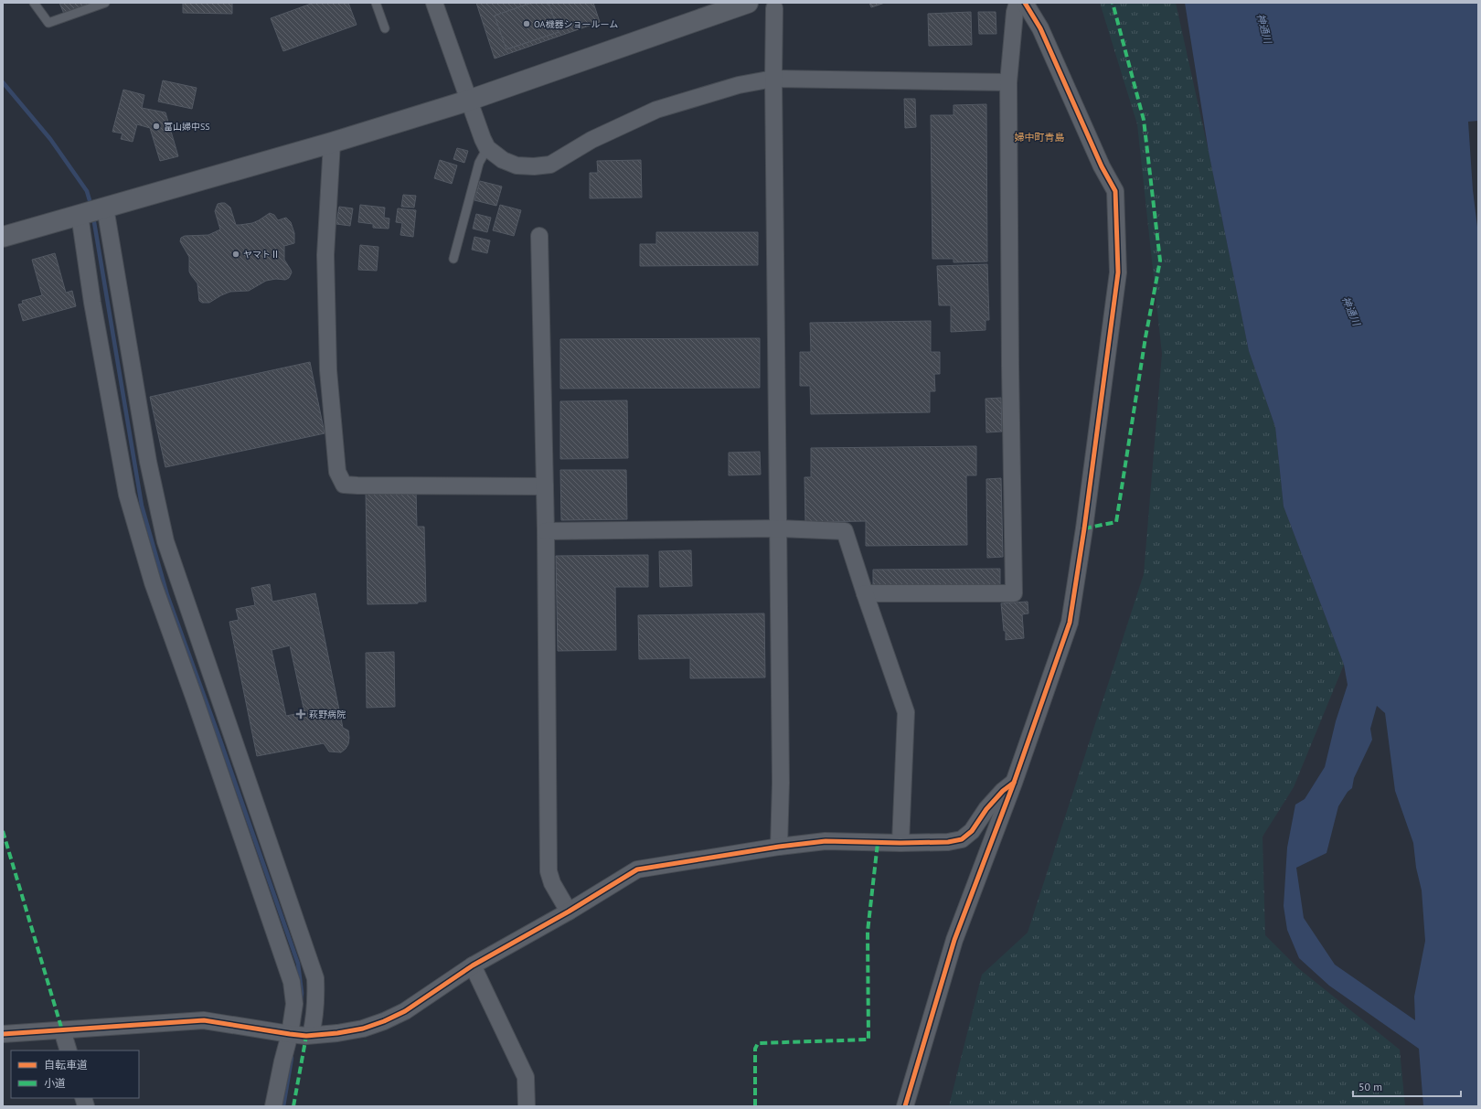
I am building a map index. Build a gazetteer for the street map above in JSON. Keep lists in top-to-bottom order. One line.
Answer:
{"districts":["婦中町青島"],"water":["神通川"],"places":{"other":["OA機器ショールーム","富山婦中SS","ヤマトⅡ"],"health":["萩野病院"]},"legend":["自転車道","小道"],"scale_bar":"50 m"}
